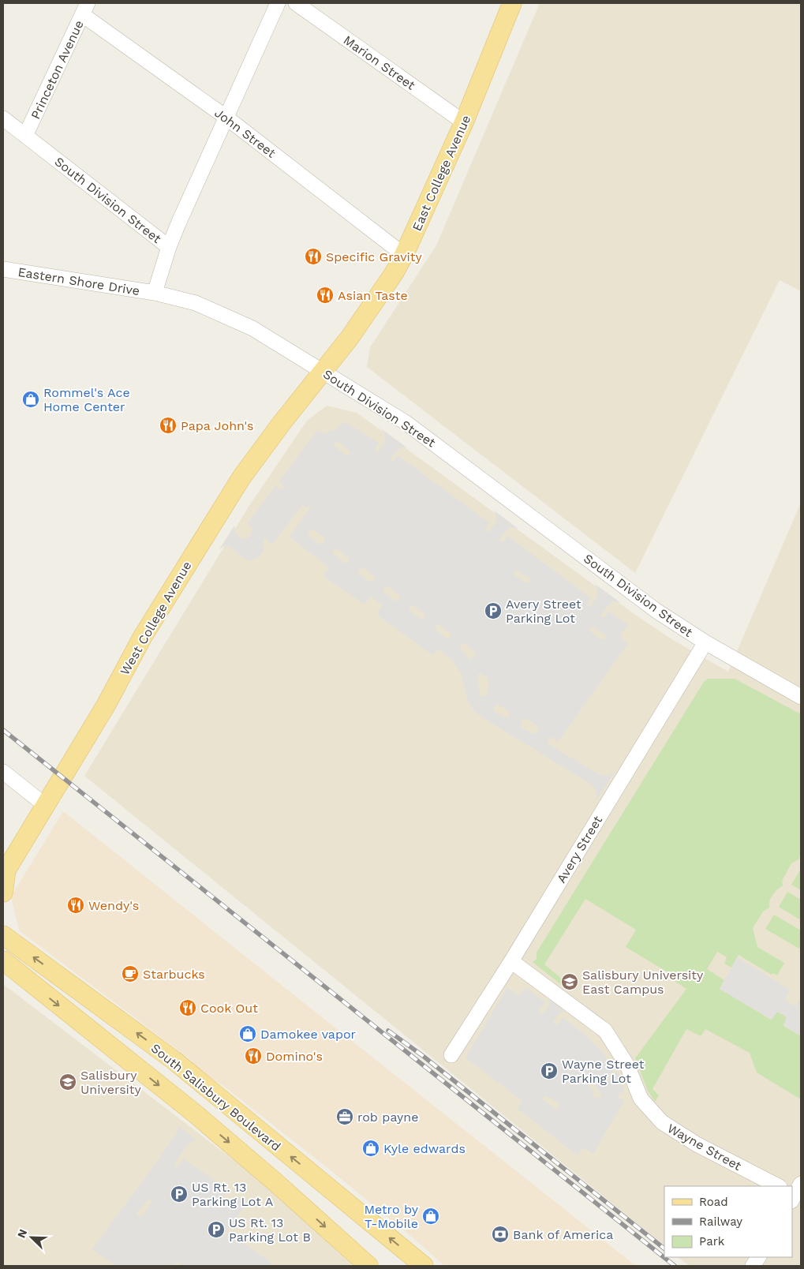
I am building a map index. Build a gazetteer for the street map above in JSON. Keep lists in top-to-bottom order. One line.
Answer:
{"streets":{"main road":["East College Avenue","West College Avenue","South Salisbury Boulevard"],"street":["Marion Street","Princeton Avenue","John Street","South Division Street","Eastern Shore Drive","Avery Street","Wayne Street"]},"crossings":[["Marion Street","East College Avenue"],["Princeton Avenue","John Street"],["Princeton Avenue","South Division Street"],["John Street","East College Avenue"],["East College Avenue","South Division Street"],["East College Avenue","West College Avenue"],["South Division Street","Eastern Shore Drive"],["South Division Street","West College Avenue"],["South Division Street","Avery Street"],["Avery Street","Wayne Street"]],"places":{"restaurant":["Specific Gravity","Asian Taste","Papa John's","Wendy's","Cook Out","Domino's"],"shop":["Rommel's Ace Home Center","Damokee vapor","Kyle edwards","Metro by T-Mobile"],"parking":["Avery Street Parking Lot","Wayne Street Parking Lot","US Rt. 13 Parking Lot A","US Rt. 13 Parking Lot B"],"cafe":["Starbucks"],"school or university":["Salisbury University East Campus","Salisbury University"],"office":["rob payne"],"bank":["Bank of America"]},"legend":["Road","Railway","Park"],"north":"top left"}
